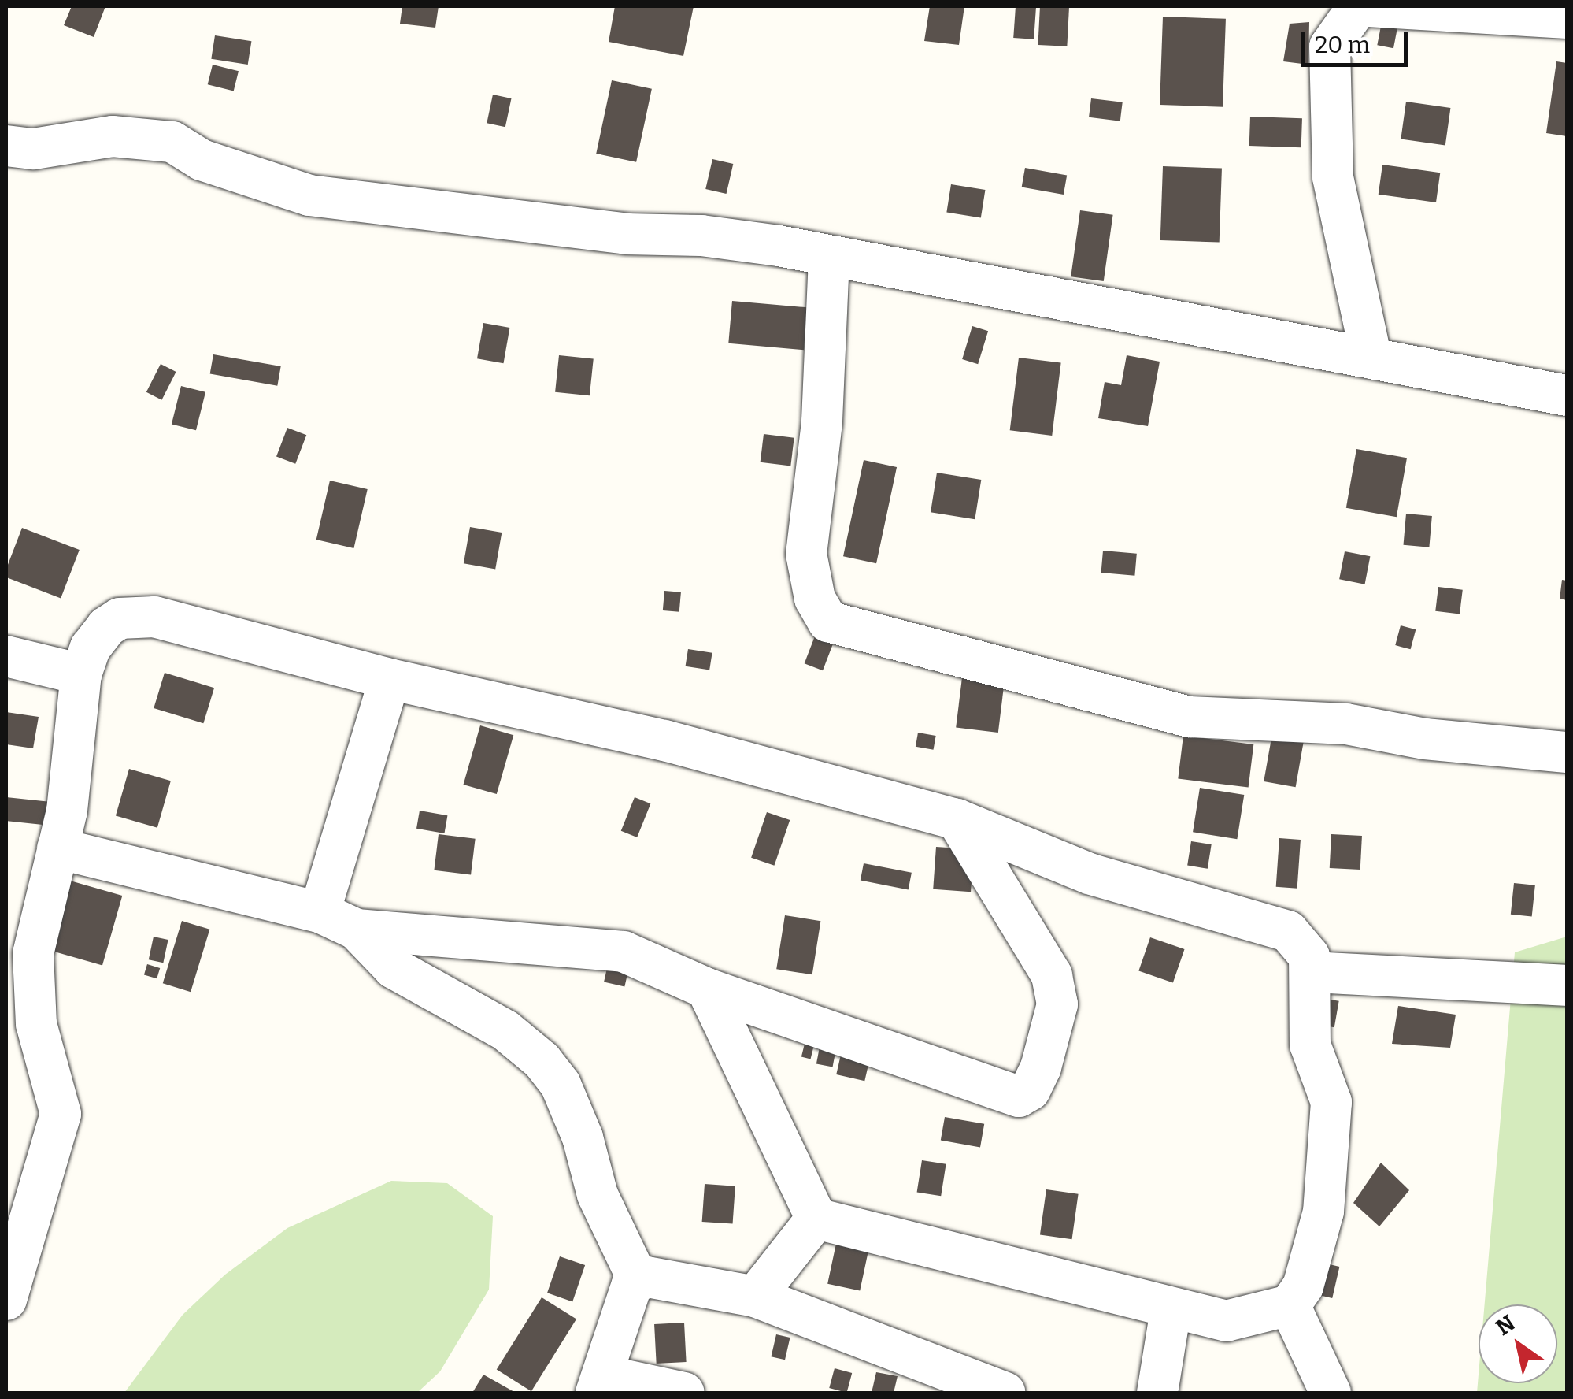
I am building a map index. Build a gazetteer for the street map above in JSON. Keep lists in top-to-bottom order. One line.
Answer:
{"scale_bar":"20 m","north":"top left"}
